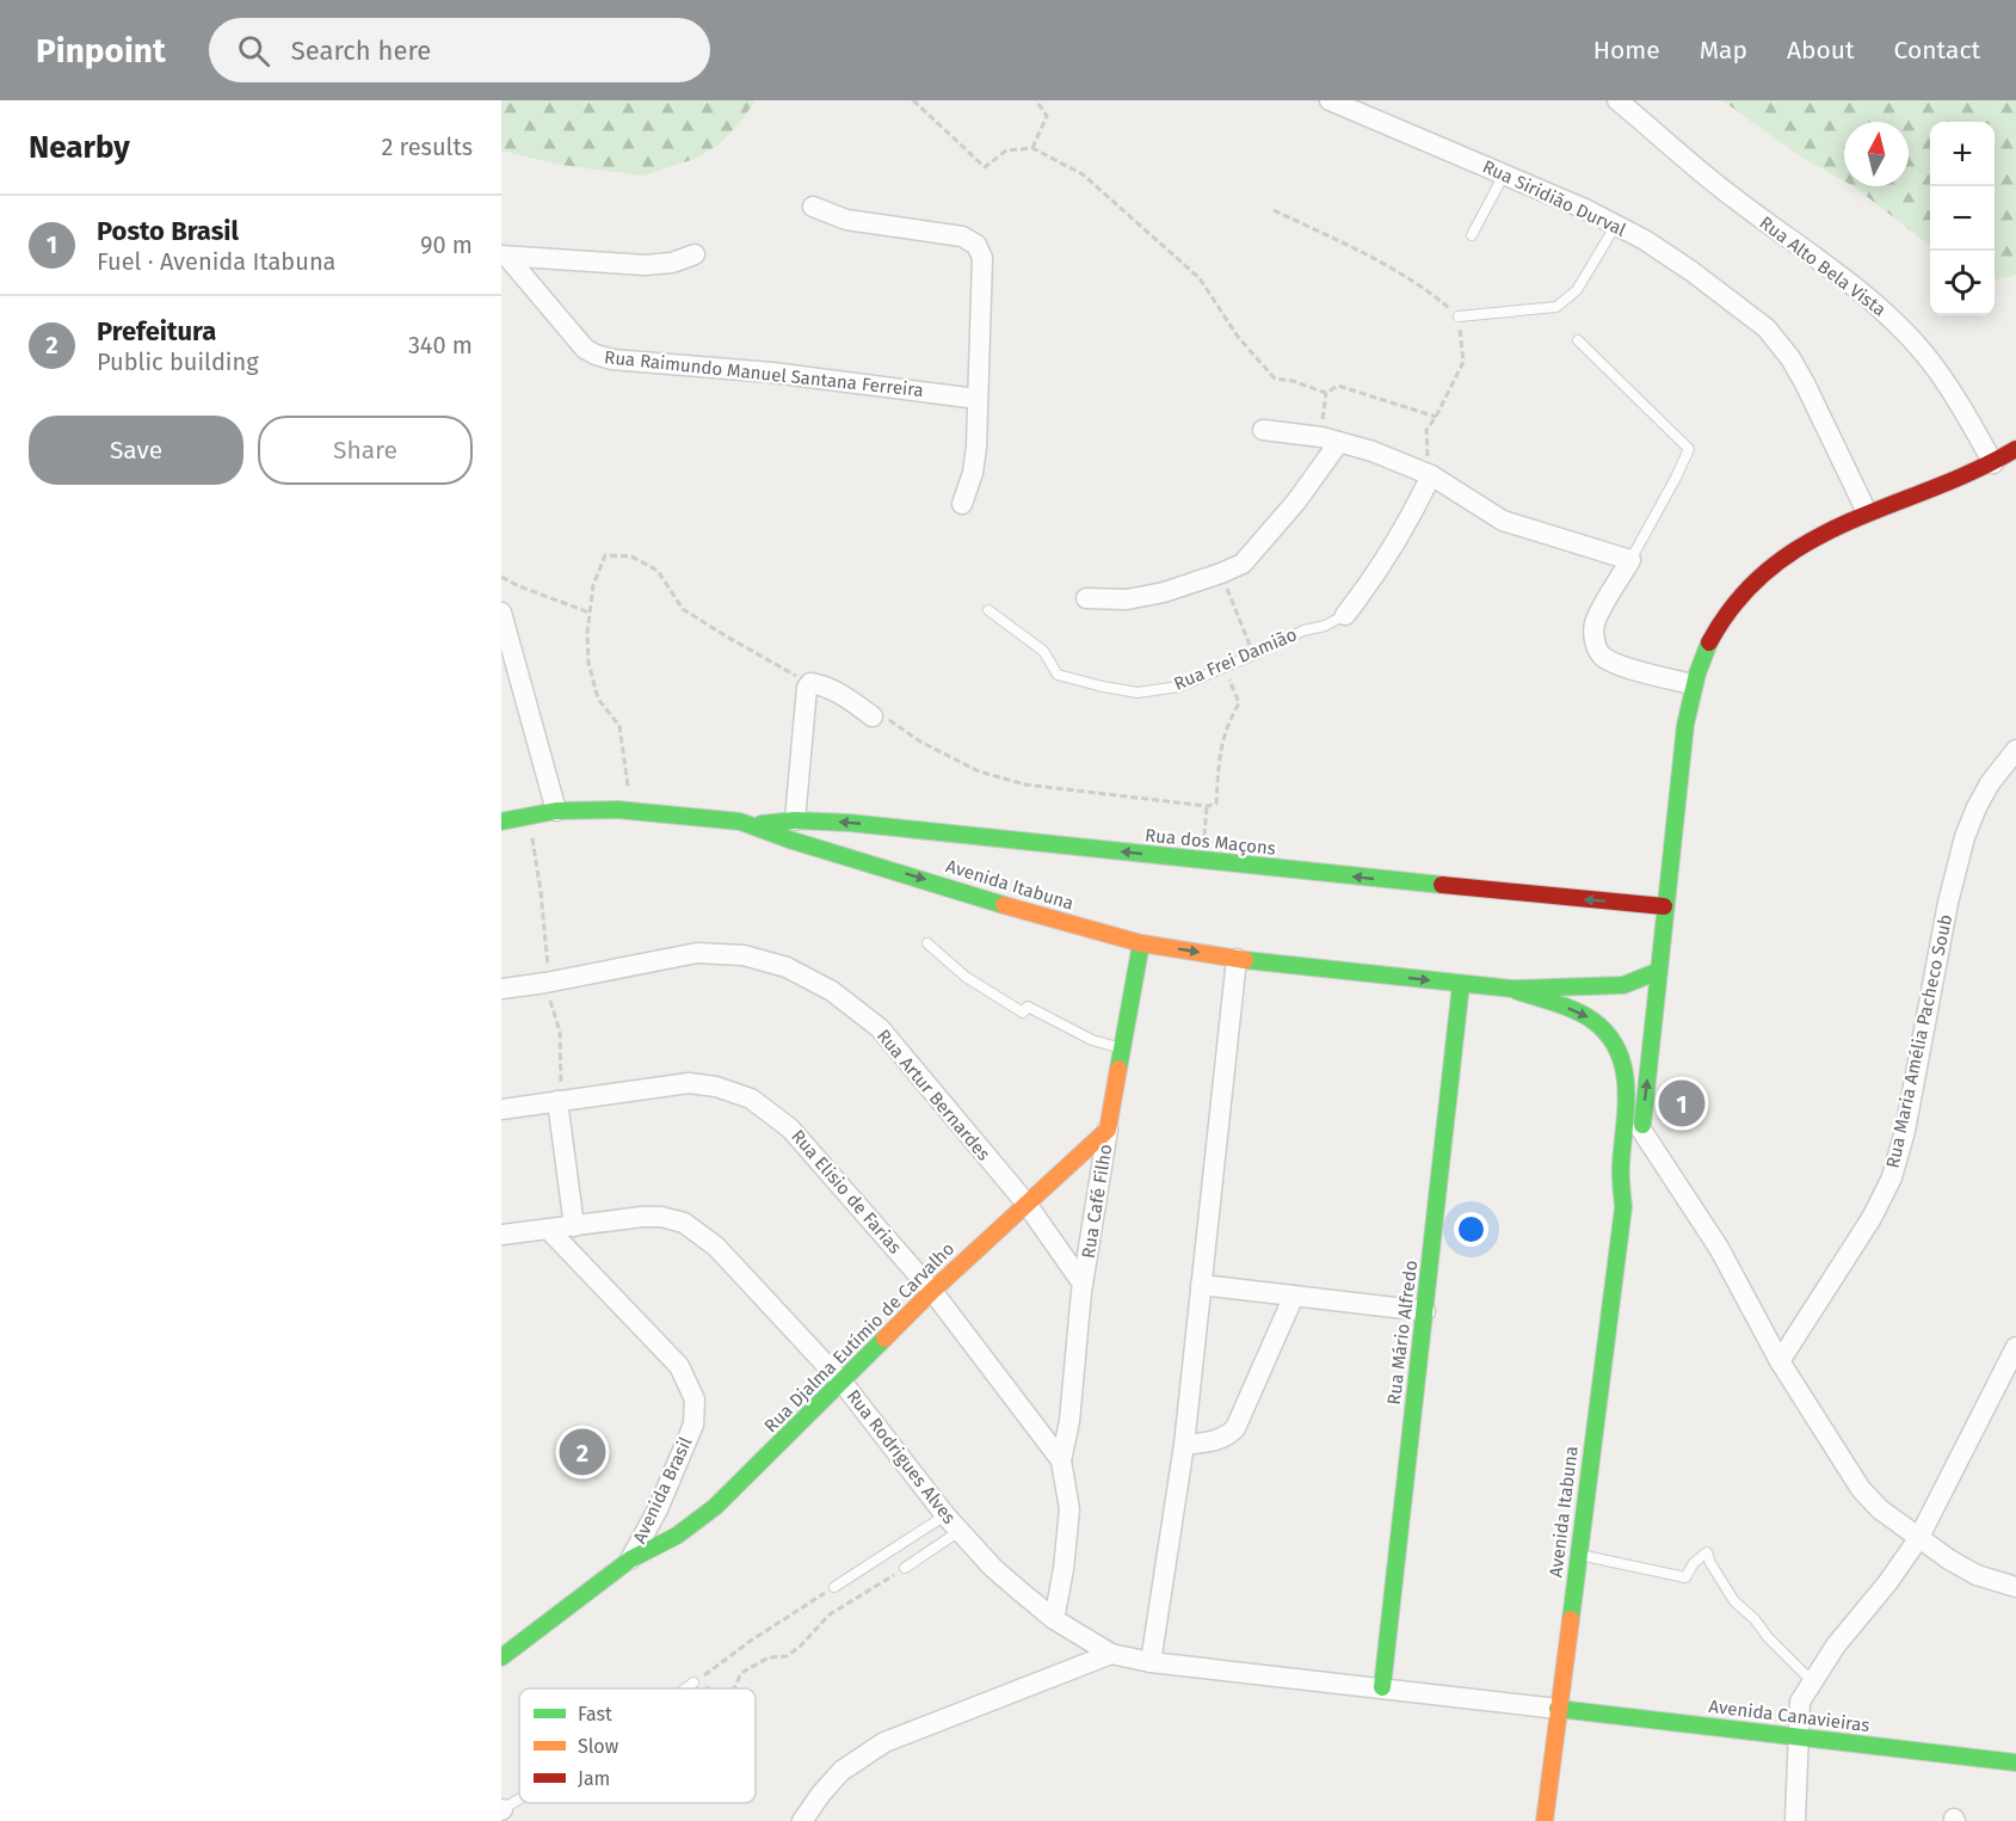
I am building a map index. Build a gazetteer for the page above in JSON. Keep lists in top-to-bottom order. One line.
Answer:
{"streets":{"main road":["Rua dos Maçons","Avenida Itabuna","Rua Café Filho","Rua Mário Alfredo","Rua Djalma Eutímio de Carvalho","Avenida Brasil","Avenida Canavieiras"],"street":["Rua Siridião Durval","Rua Alto Bela Vista","Rua Raimundo Manuel Santana Ferreira","Rua Frei Damião","Rua Maria Amélia Pacheco Soub","Rua Artur Bernardes","Rua Elisio de Farias","Rua Rodrigues Alves"]},"crossings":[["Rua dos Maçons","Avenida Itabuna"],["Avenida Itabuna","Rua Café Filho"],["Avenida Itabuna","Rua Mário Alfredo"],["Avenida Itabuna","Avenida Canavieiras"],["Rua Artur Bernardes","Rua Café Filho"],["Rua Artur Bernardes","Rua Djalma Eutímio de Carvalho"],["Rua Elisio de Farias","Rua Café Filho"],["Rua Elisio de Farias","Rua Djalma Eutímio de Carvalho"],["Rua Café Filho","Rua Djalma Eutímio de Carvalho"],["Rua Djalma Eutímio de Carvalho","Rua Rodrigues Alves"],["Rua Djalma Eutímio de Carvalho","Avenida Brasil"],["Rua Rodrigues Alves","Avenida Brasil"]],"one_way":["Rua dos Maçons"],"legend":["Fast","Slow","Jam"],"north":"top","page":{"header":"Pinpoint","search":"Search here","nav":["Home","Map","About","Contact"],"heading":["Nearby","2 results"],"map_buttons":["+","−"],"list":[{"mark":"1","name":"Posto Brasil","note":"Fuel · Avenida Itabuna","value":"90 m"},{"mark":"2","name":"Prefeitura","note":"Public building","value":"340 m"}],"buttons":["Save","Share"],"pins":["1","2"]}}
